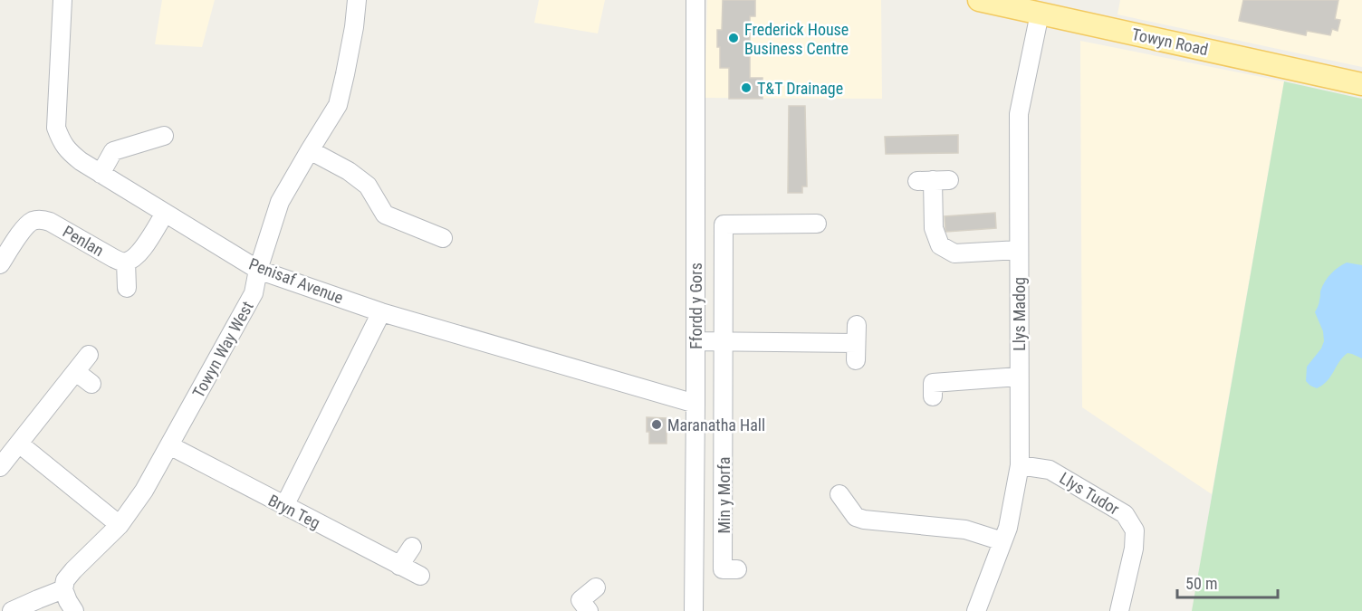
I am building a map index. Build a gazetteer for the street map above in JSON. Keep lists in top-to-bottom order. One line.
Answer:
{"streets":{"main road":["Towyn Road"],"street":["Penlan","Penisaf Avenue","Ffordd y Gors","Llys Madog","Towyn Way West","Llys Tudor","Min y Morfa","Bryn Teg"]},"crossings":[["Towyn Road","Llys Madog"],["Penisaf Avenue","Ffordd y Gors"],["Penisaf Avenue","Towyn Way West"],["Llys Madog","Llys Tudor"],["Towyn Way West","Bryn Teg"]],"places":["Frederick House Business Centre","T&T Drainage","Maranatha Hall"],"scale_bar":"50 m"}
